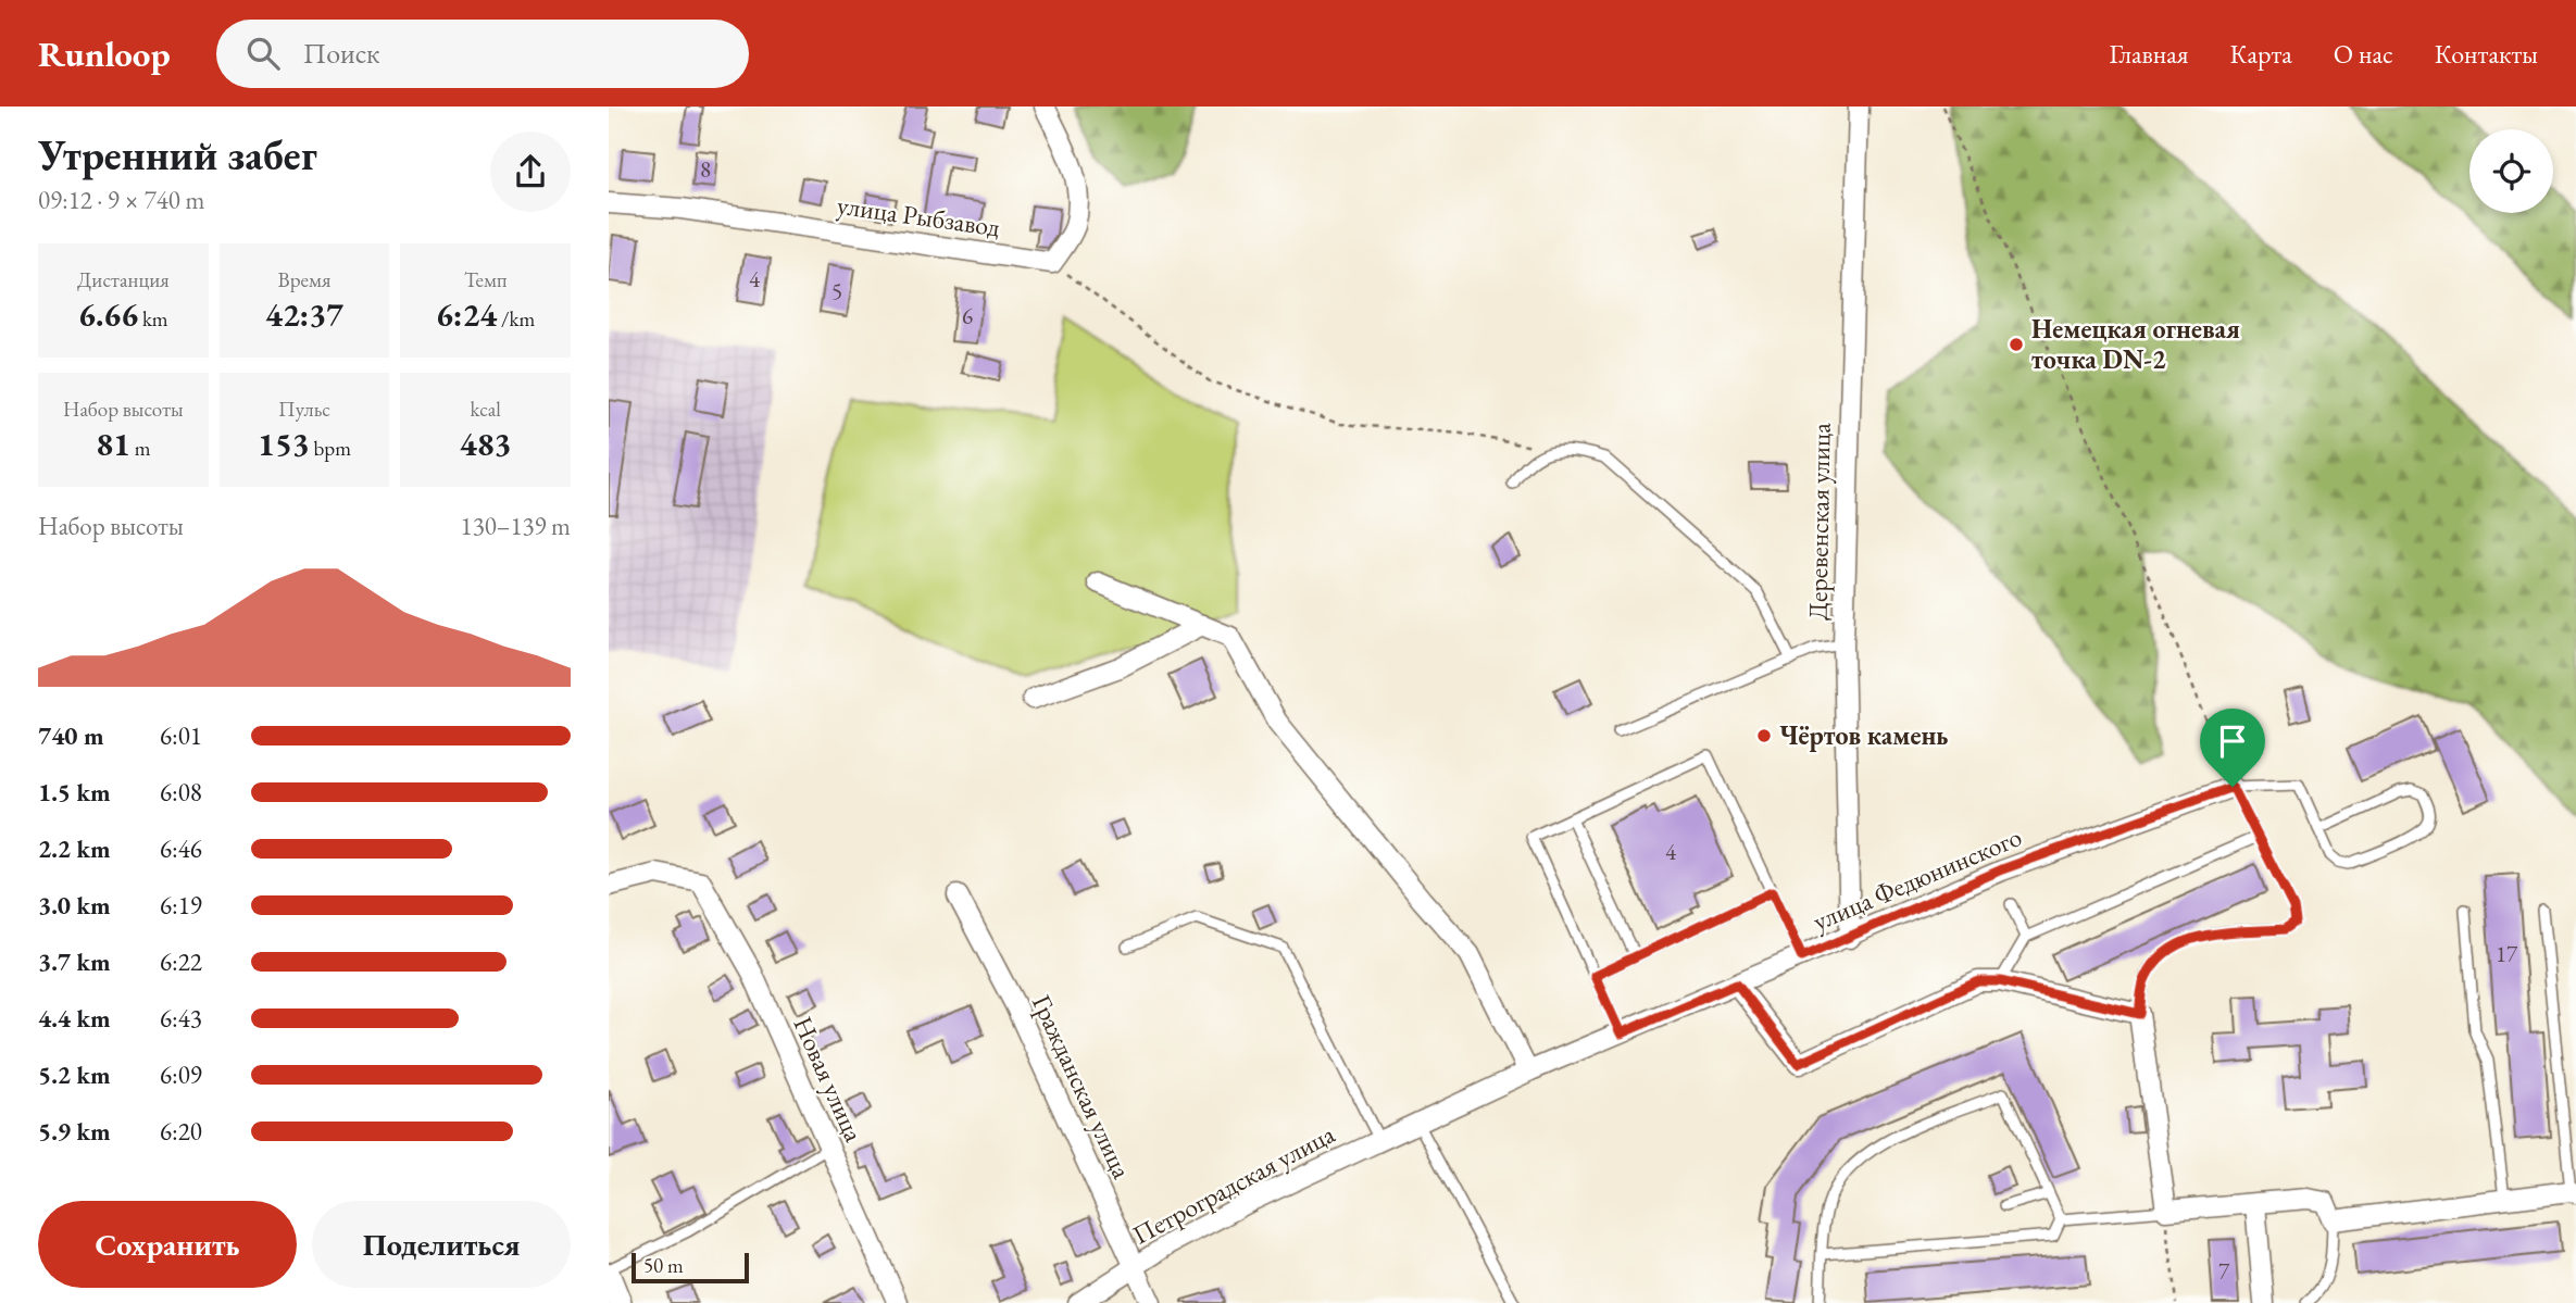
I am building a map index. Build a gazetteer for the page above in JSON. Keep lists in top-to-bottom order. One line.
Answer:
{"streets":{"street":["улица Рыбзавод","Деревенская улица","улица Федюнинского","Новая улица","Гражданская улица","Петроградская улица"]},"crossings":[["Деревенская улица","улица Федюнинского"],["улица Федюнинского","Петроградская улица"],["Гражданская улица","Петроградская улица"]],"places":["Немецкая огневая точка DN-2","Чёртов камень"],"house_numbers":["8","4","5","6","4","17","7"],"scale_bar":"50 m","page":{"header":"Runloop","search":"Поиск","nav":["Главная","Карта","О нас","Контакты"],"heading":["Утренний забег","09:12 · 9 × 740 m"],"stats":[["Дистанция","6.66 km"],["Время","42:37"],["Темп","6:24 /km"],["Набор высоты","81 m"],["Пульс","153 bpm"],["kcal","483"]],"chart":["Набор высоты","130–139 m"],"list":[{"name":"740 m","note":"6:01"},{"name":"1.5 km","note":"6:08"},{"name":"2.2 km","note":"6:46"},{"name":"3.0 km","note":"6:19"},{"name":"3.7 km","note":"6:22"},{"name":"4.4 km","note":"6:43"},{"name":"5.2 km","note":"6:09"},{"name":"5.9 km","note":"6:20"}],"buttons":["Сохранить","Поделиться"],"scale":"50 m"}}
